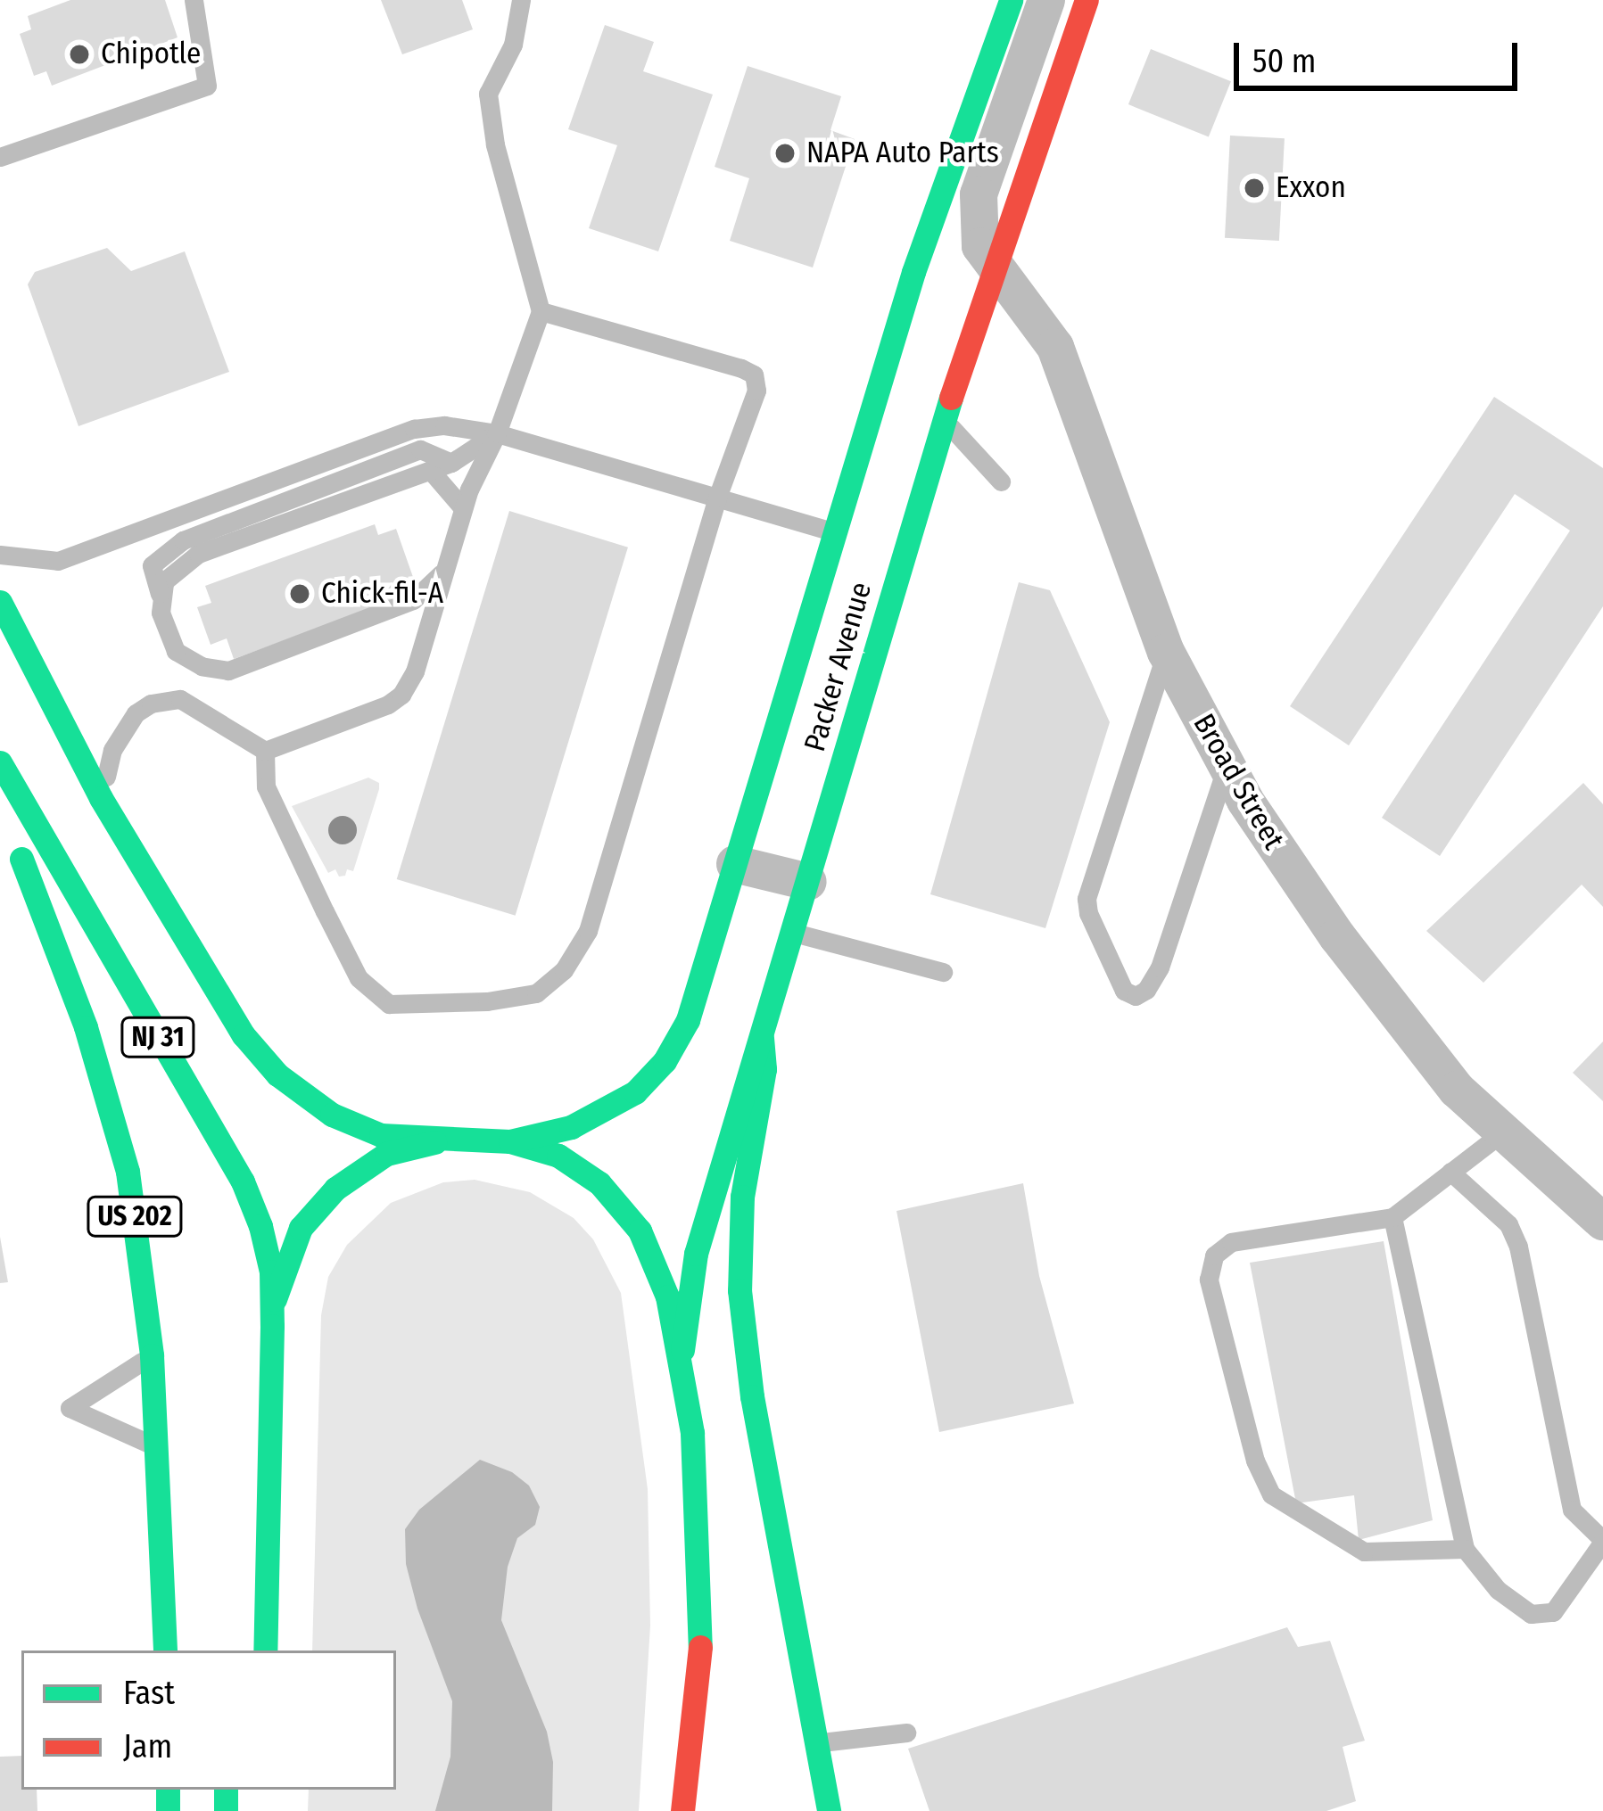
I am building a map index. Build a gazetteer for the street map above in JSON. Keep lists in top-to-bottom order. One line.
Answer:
{"streets":{"main road":["Packer Avenue","NJ 31","US 202"],"street":["Broad Street"]},"crossings":[["Packer Avenue","Broad Street"]],"places":["Chipotle","NAPA Auto Parts","Exxon","Chick-fil-A"],"legend":["Fast","Jam"],"scale_bar":"50 m"}
